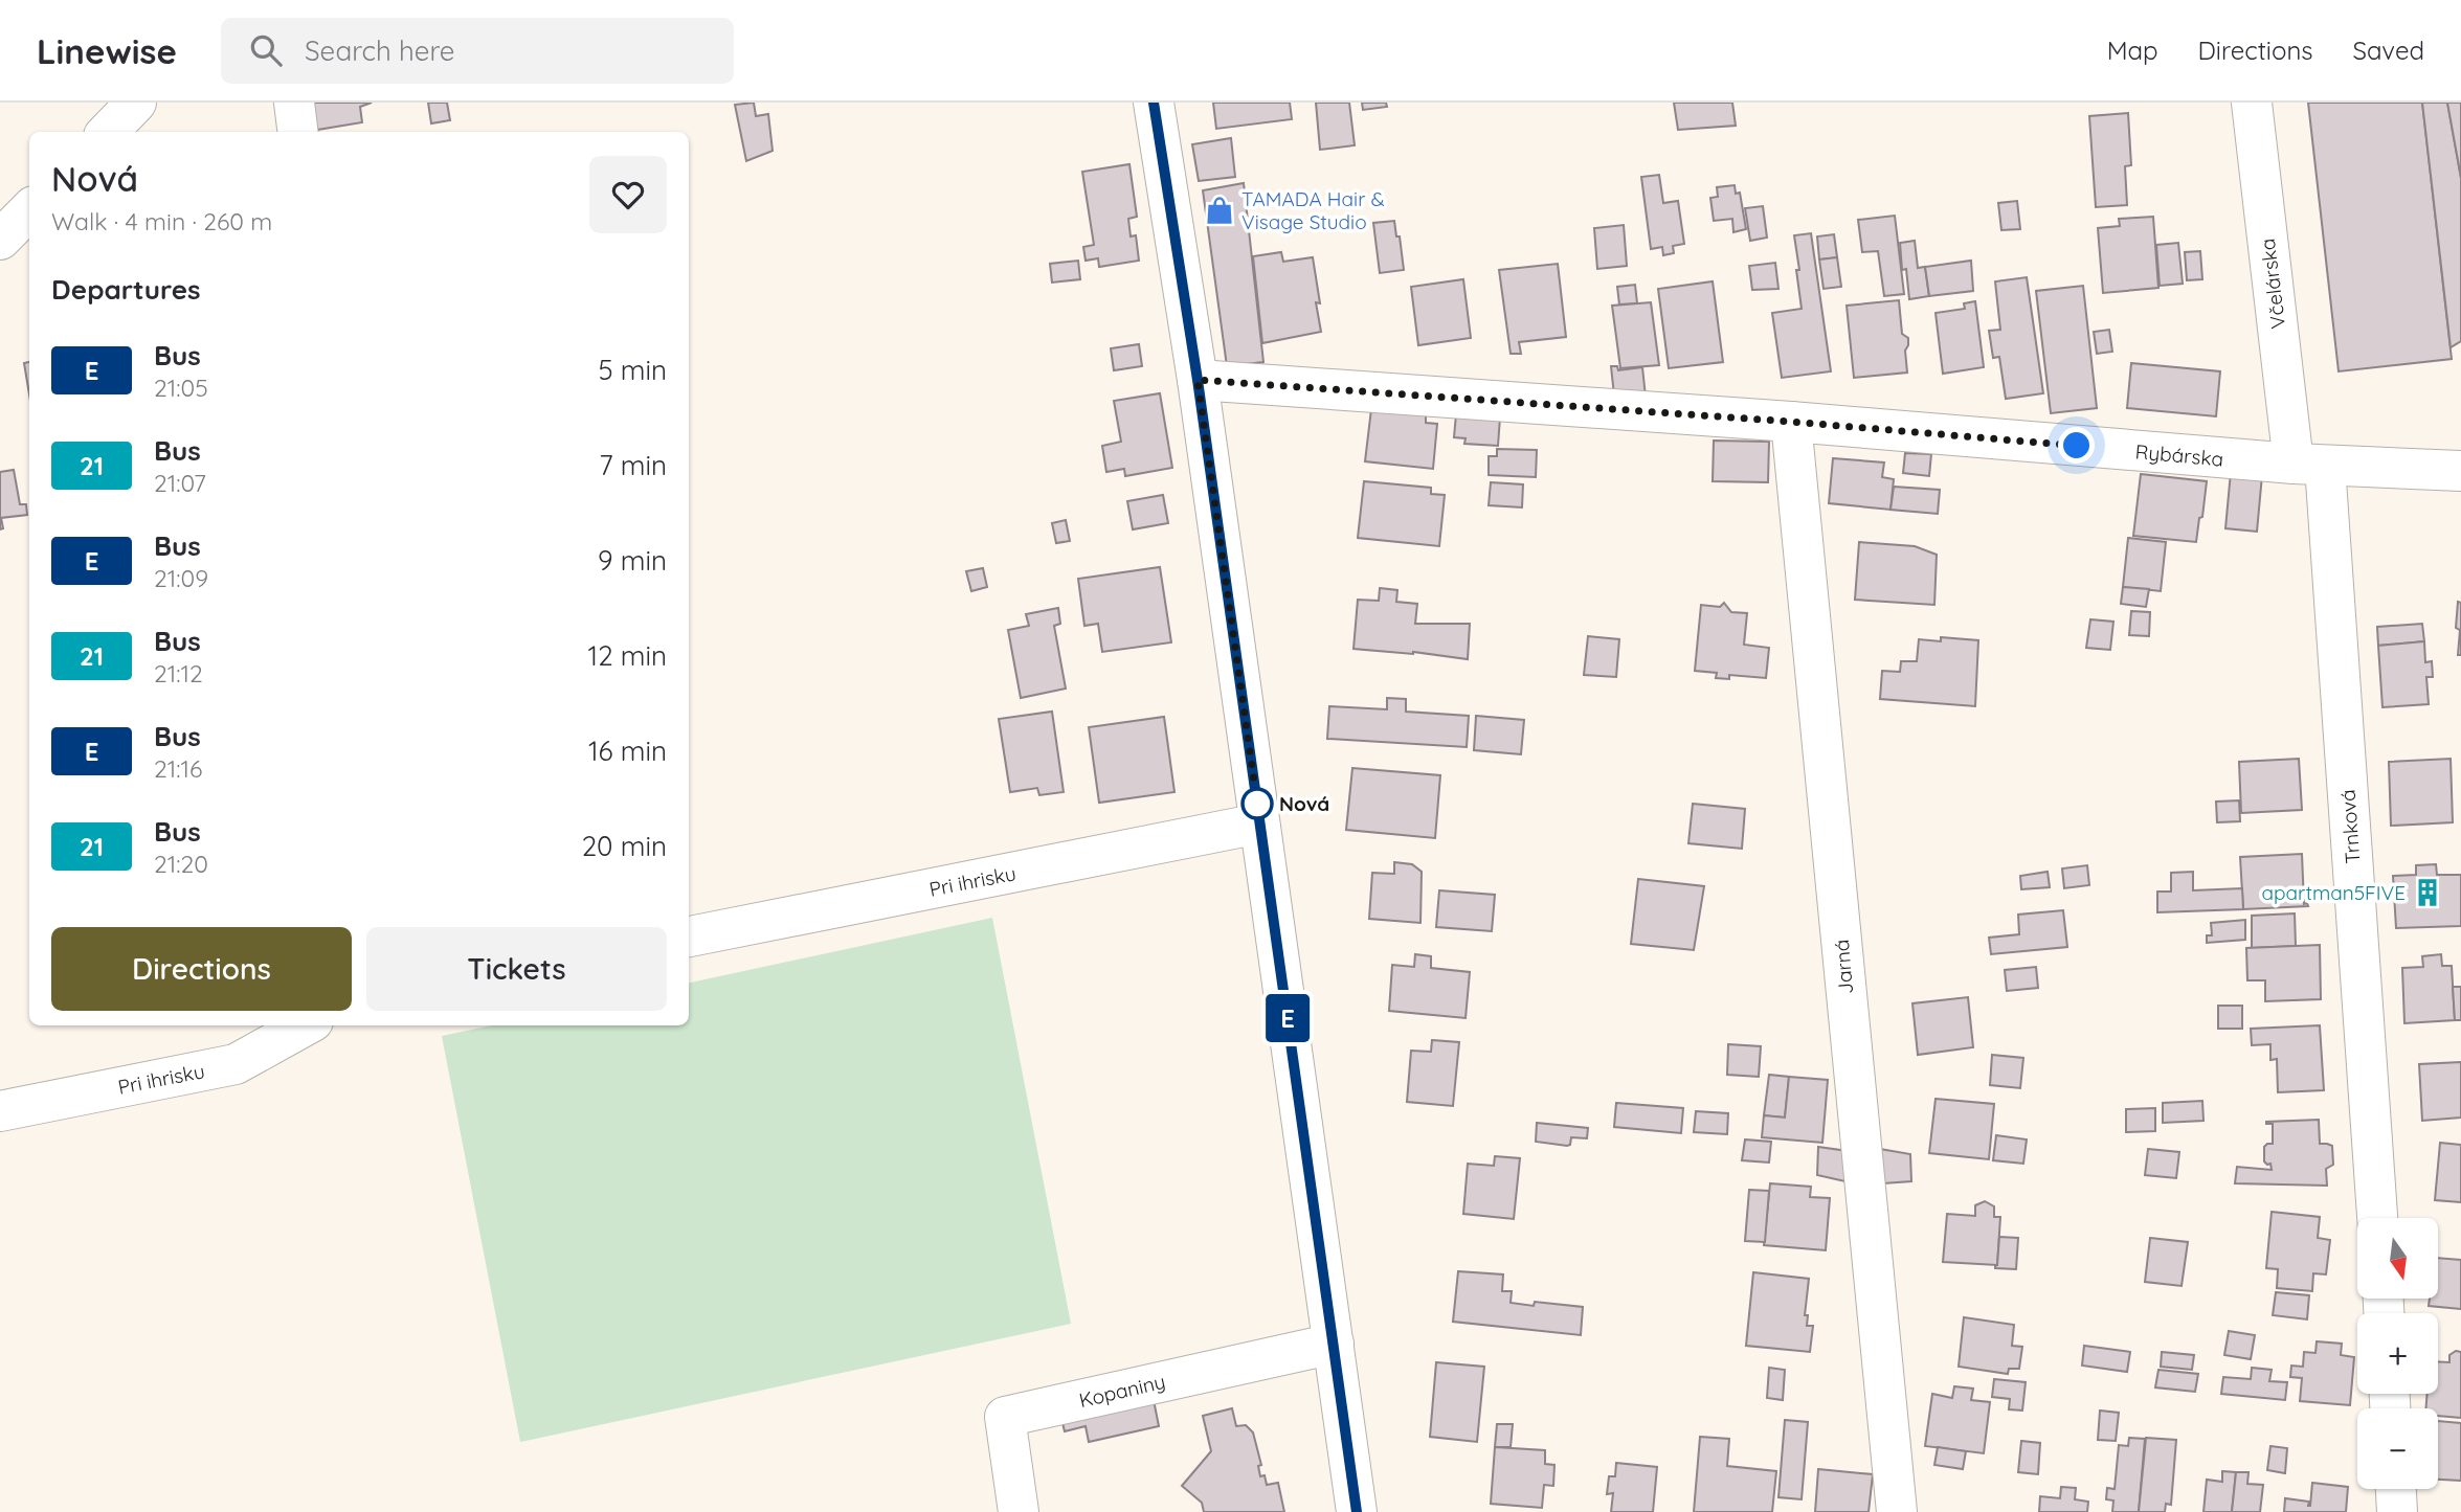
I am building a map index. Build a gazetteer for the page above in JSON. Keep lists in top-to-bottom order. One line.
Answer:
{"streets":{"street":["Včelárska","Rybárska","Trnková","Pri ihrisku","Jarná","Kopaniny"]},"crossings":[["Včelárska","Rybárska"],["Včelárska","Trnková"],["Rybárska","Trnková"],["Rybárska","Jarná"]],"places":{"shop":["TAMADA Hair & Visage Studio"],"other":["Nová"],"building":["apartman5FIVE"]},"lines":["bus line E"],"north":"bottom","page":{"header":"Linewise","search":"Search here","nav":["Map","Directions","Saved"],"on_map":"E","heading":[["Nová","Walk · 4 min · 260 m"],"Departures"],"list":[{"mark":"E","name":"Bus","note":"21:05","value":"5 min"},{"mark":"21","name":"Bus","note":"21:07","value":"7 min"},{"mark":"E","name":"Bus","note":"21:09","value":"9 min"},{"mark":"21","name":"Bus","note":"21:12","value":"12 min"},{"mark":"E","name":"Bus","note":"21:16","value":"16 min"},{"mark":"21","name":"Bus","note":"21:20","value":"20 min"}],"buttons":["Directions","Tickets"],"map_buttons":["+","−"]}}
